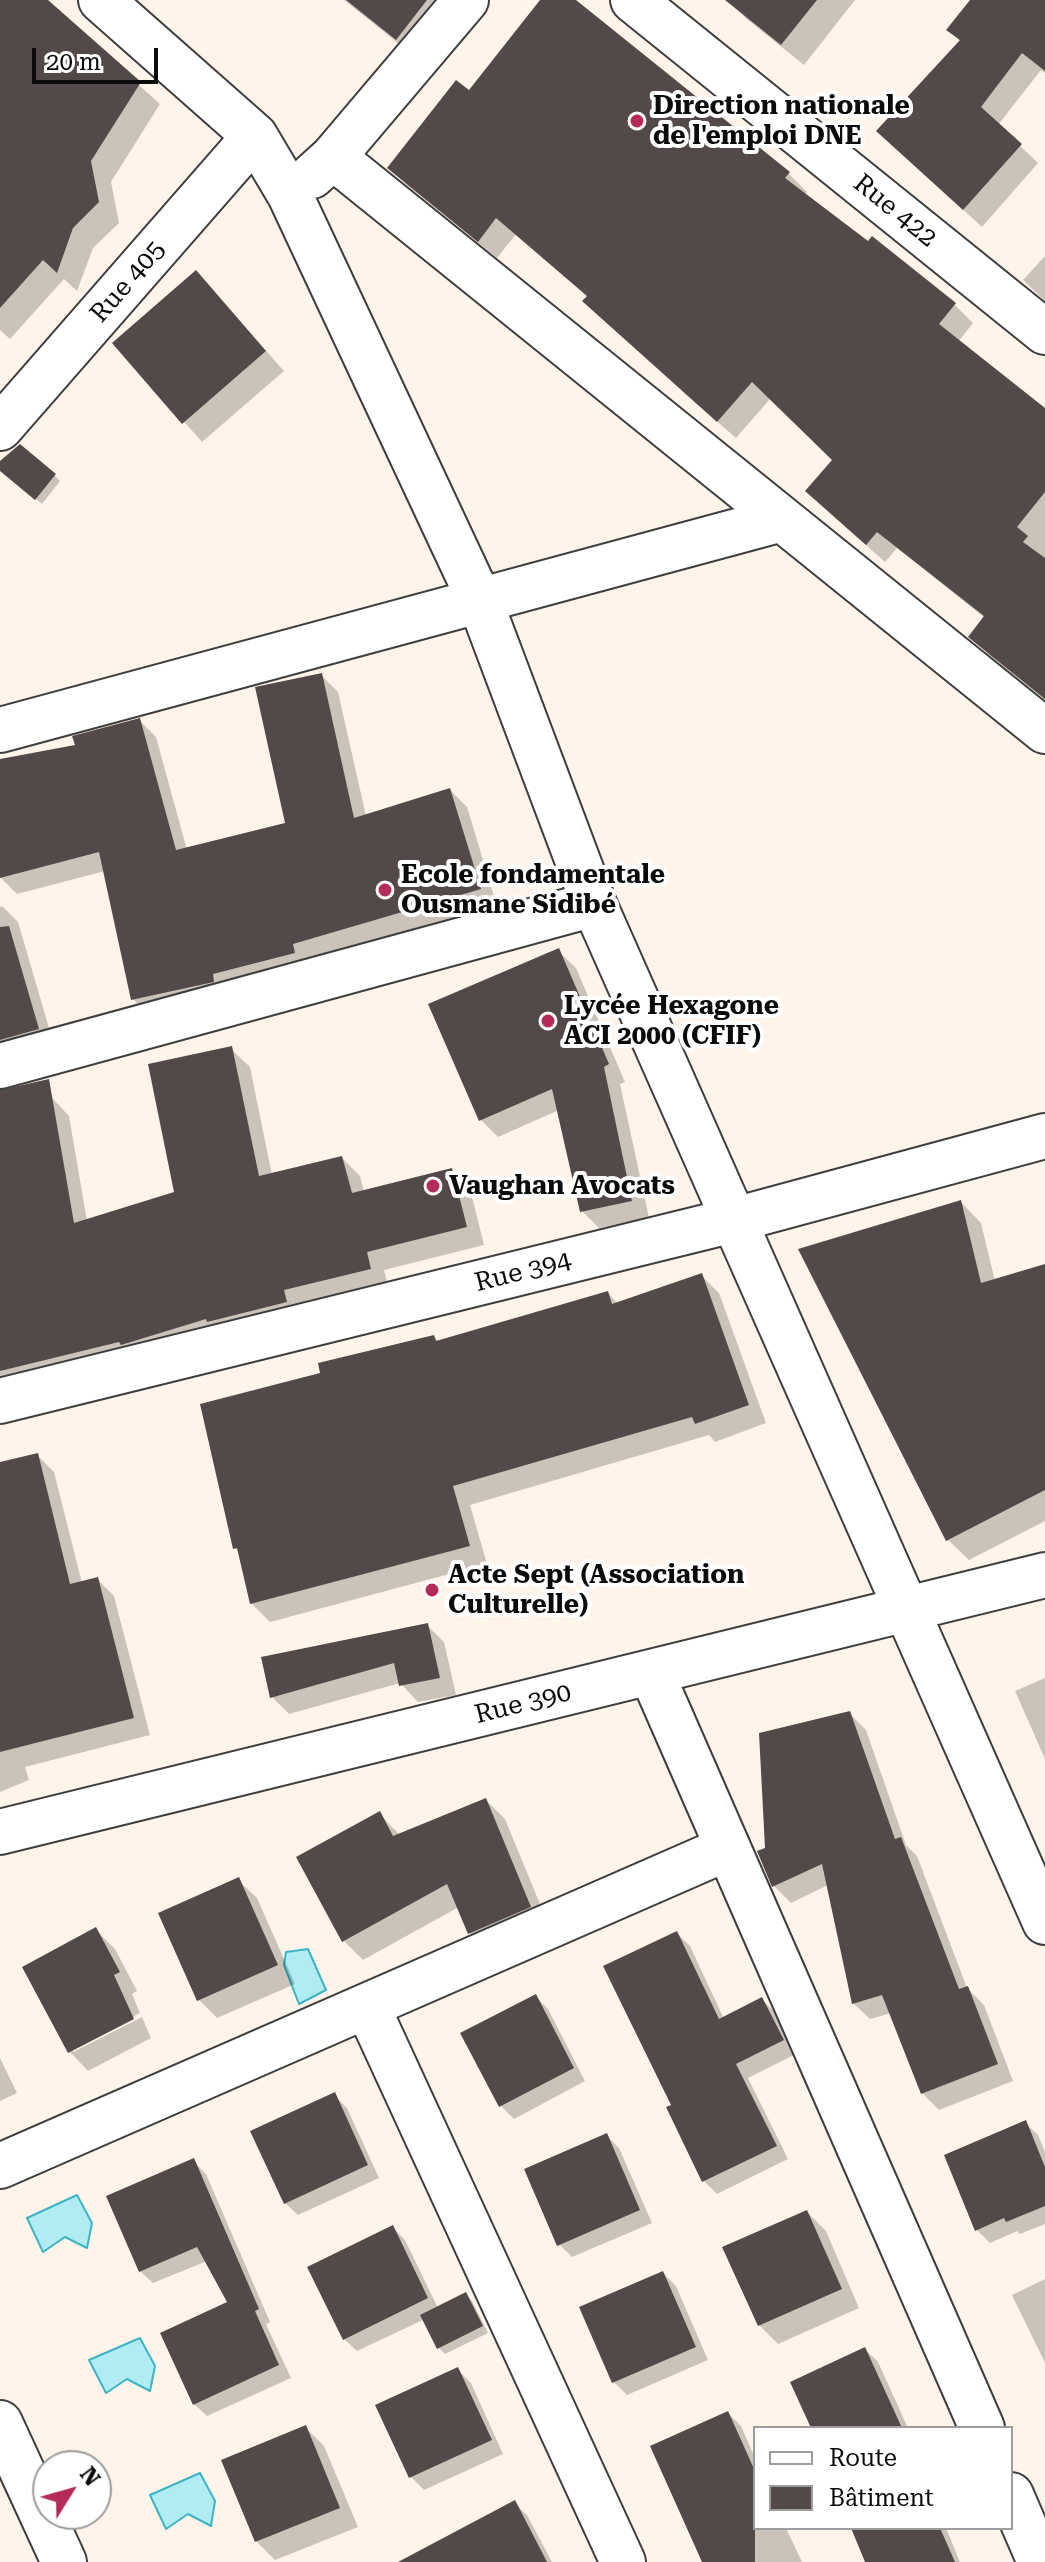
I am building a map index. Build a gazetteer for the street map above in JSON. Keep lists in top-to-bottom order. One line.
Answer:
{"streets":{"street":["Rue 422","Rue 405","Rue 394","Rue 390"]},"places":["Direction nationale de l'emploi DNE","Ecole fondamentale Ousmane Sidibé","Lycée Hexagone ACI 2000 (CFIF)","Vaughan Avocats","Acte Sept (Association Culturelle)"],"legend":["Route","Bâtiment"],"scale_bar":"20 m","north":"top right"}
